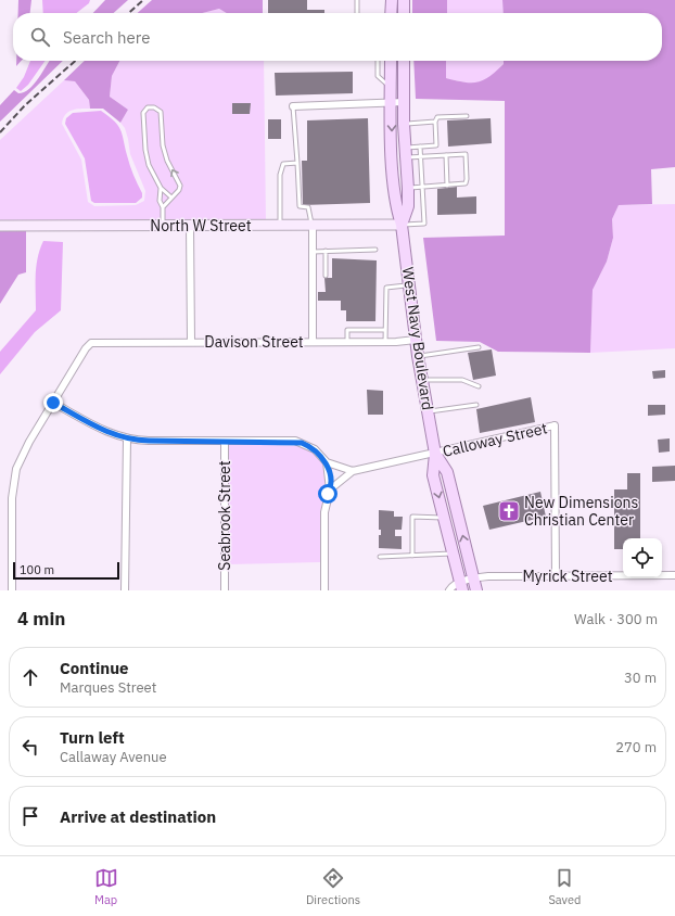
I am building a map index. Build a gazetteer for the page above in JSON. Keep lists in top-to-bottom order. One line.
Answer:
{"streets":{"main road":["North W Street","West Navy Boulevard"],"street":["Davison Street","Calloway Street","Seabrook Street","Myrick Street"]},"crossings":[["North W Street","West Navy Boulevard"],["West Navy Boulevard","Davison Street"],["West Navy Boulevard","Calloway Street"],["West Navy Boulevard","Myrick Street"],["Calloway Street","Myrick Street"]],"places":{"church":["New Dimensions Christian Center"]},"scale_bar":"100 m","page":{"search":"Search here","scale":"100 m","heading":["4 min","Walk · 300 m"],"list":[["Continue","Marques Street","30 m"],["Turn left","Callaway Avenue","270 m"],"Arrive at destination"],"nav":["Map","Directions","Saved"]}}
